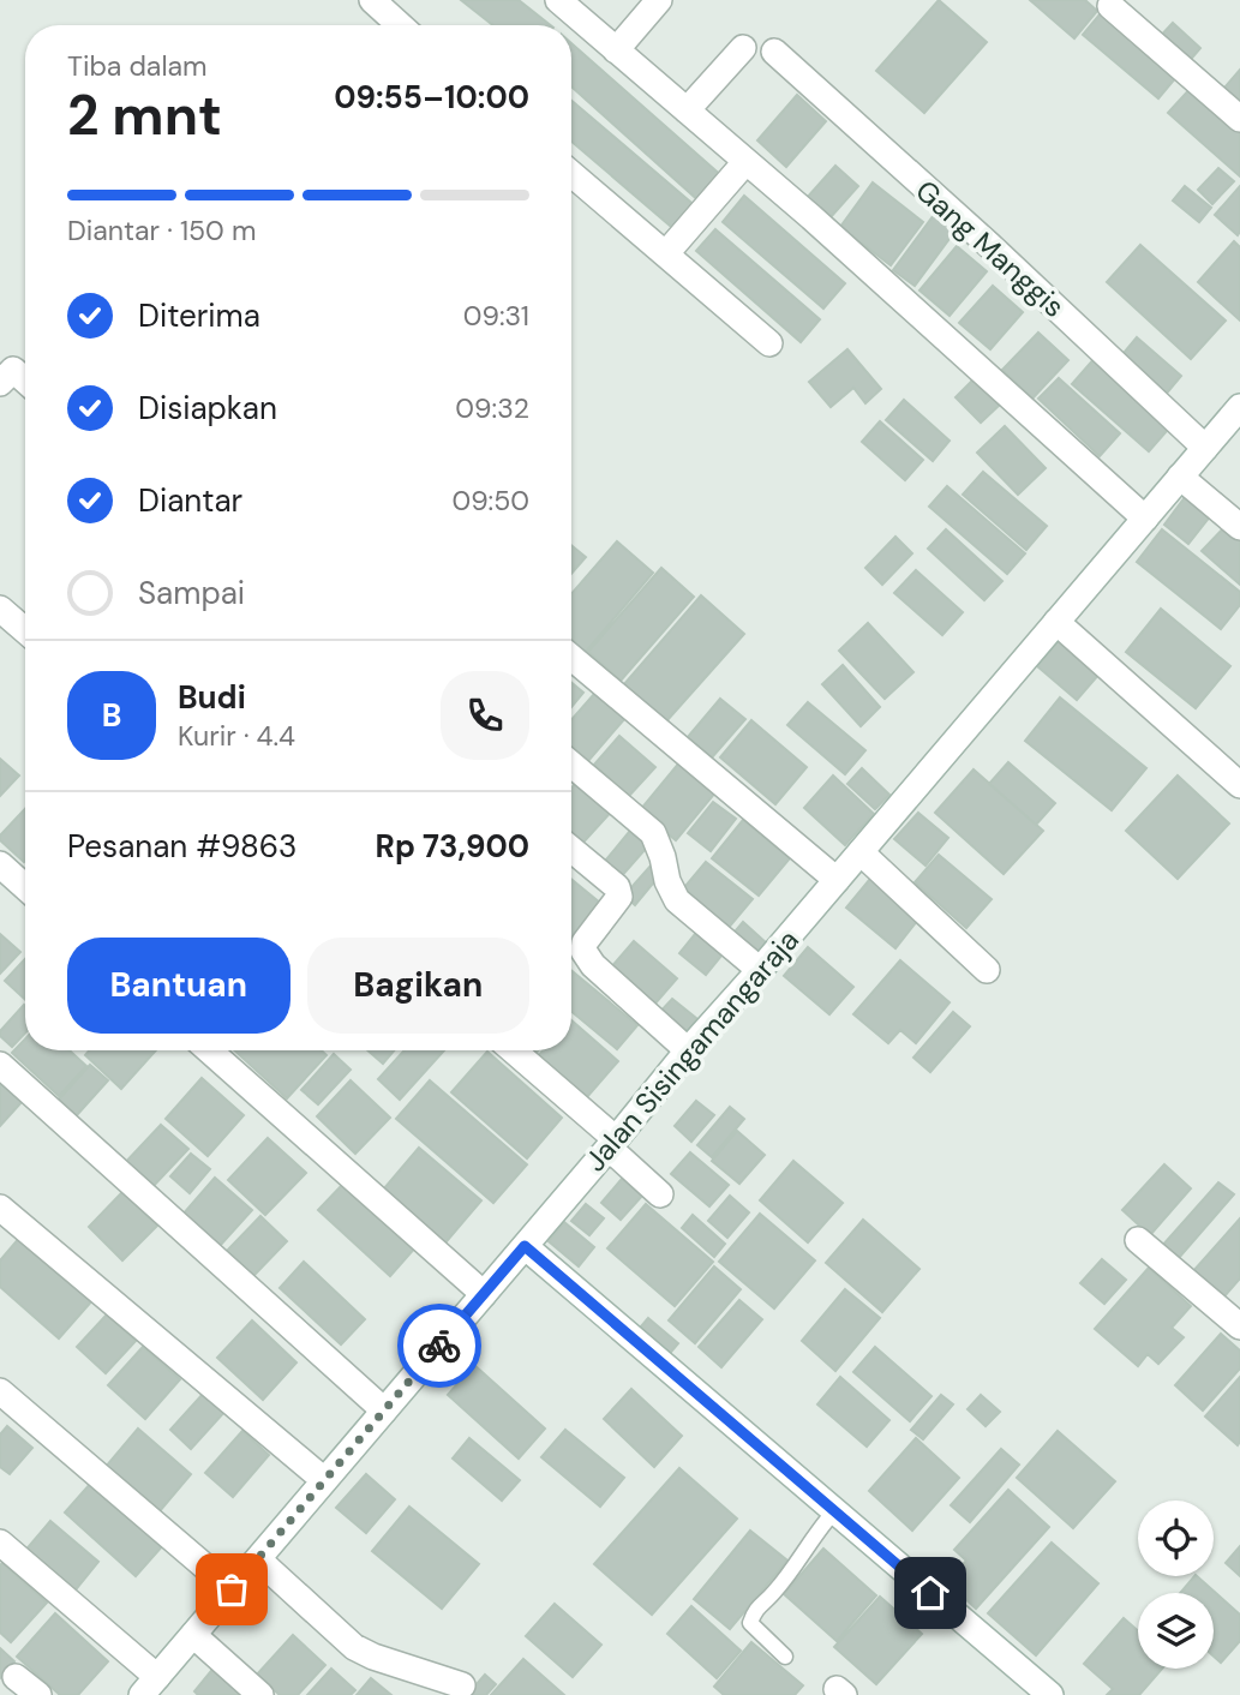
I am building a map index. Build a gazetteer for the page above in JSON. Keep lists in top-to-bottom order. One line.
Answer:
{"streets":{"street":["Gang Manggis","Jalan Sisingamangaraja"]},"crossings":[["Gang Manggis","Jalan Sisingamangaraja"]],"page":{"heading":["2 mnt","Tiba dalam","09:55–10:00"],"panel":["Budi","Kurir · 4.4","Pesanan #9863","Rp 73,900"],"bar":"Diantar · 150 m","list":[["Diterima","09:31"],["Disiapkan","09:32"],["Diantar","09:50"],"Sampai"],"round":"B","buttons":["Bantuan","Bagikan"]}}
